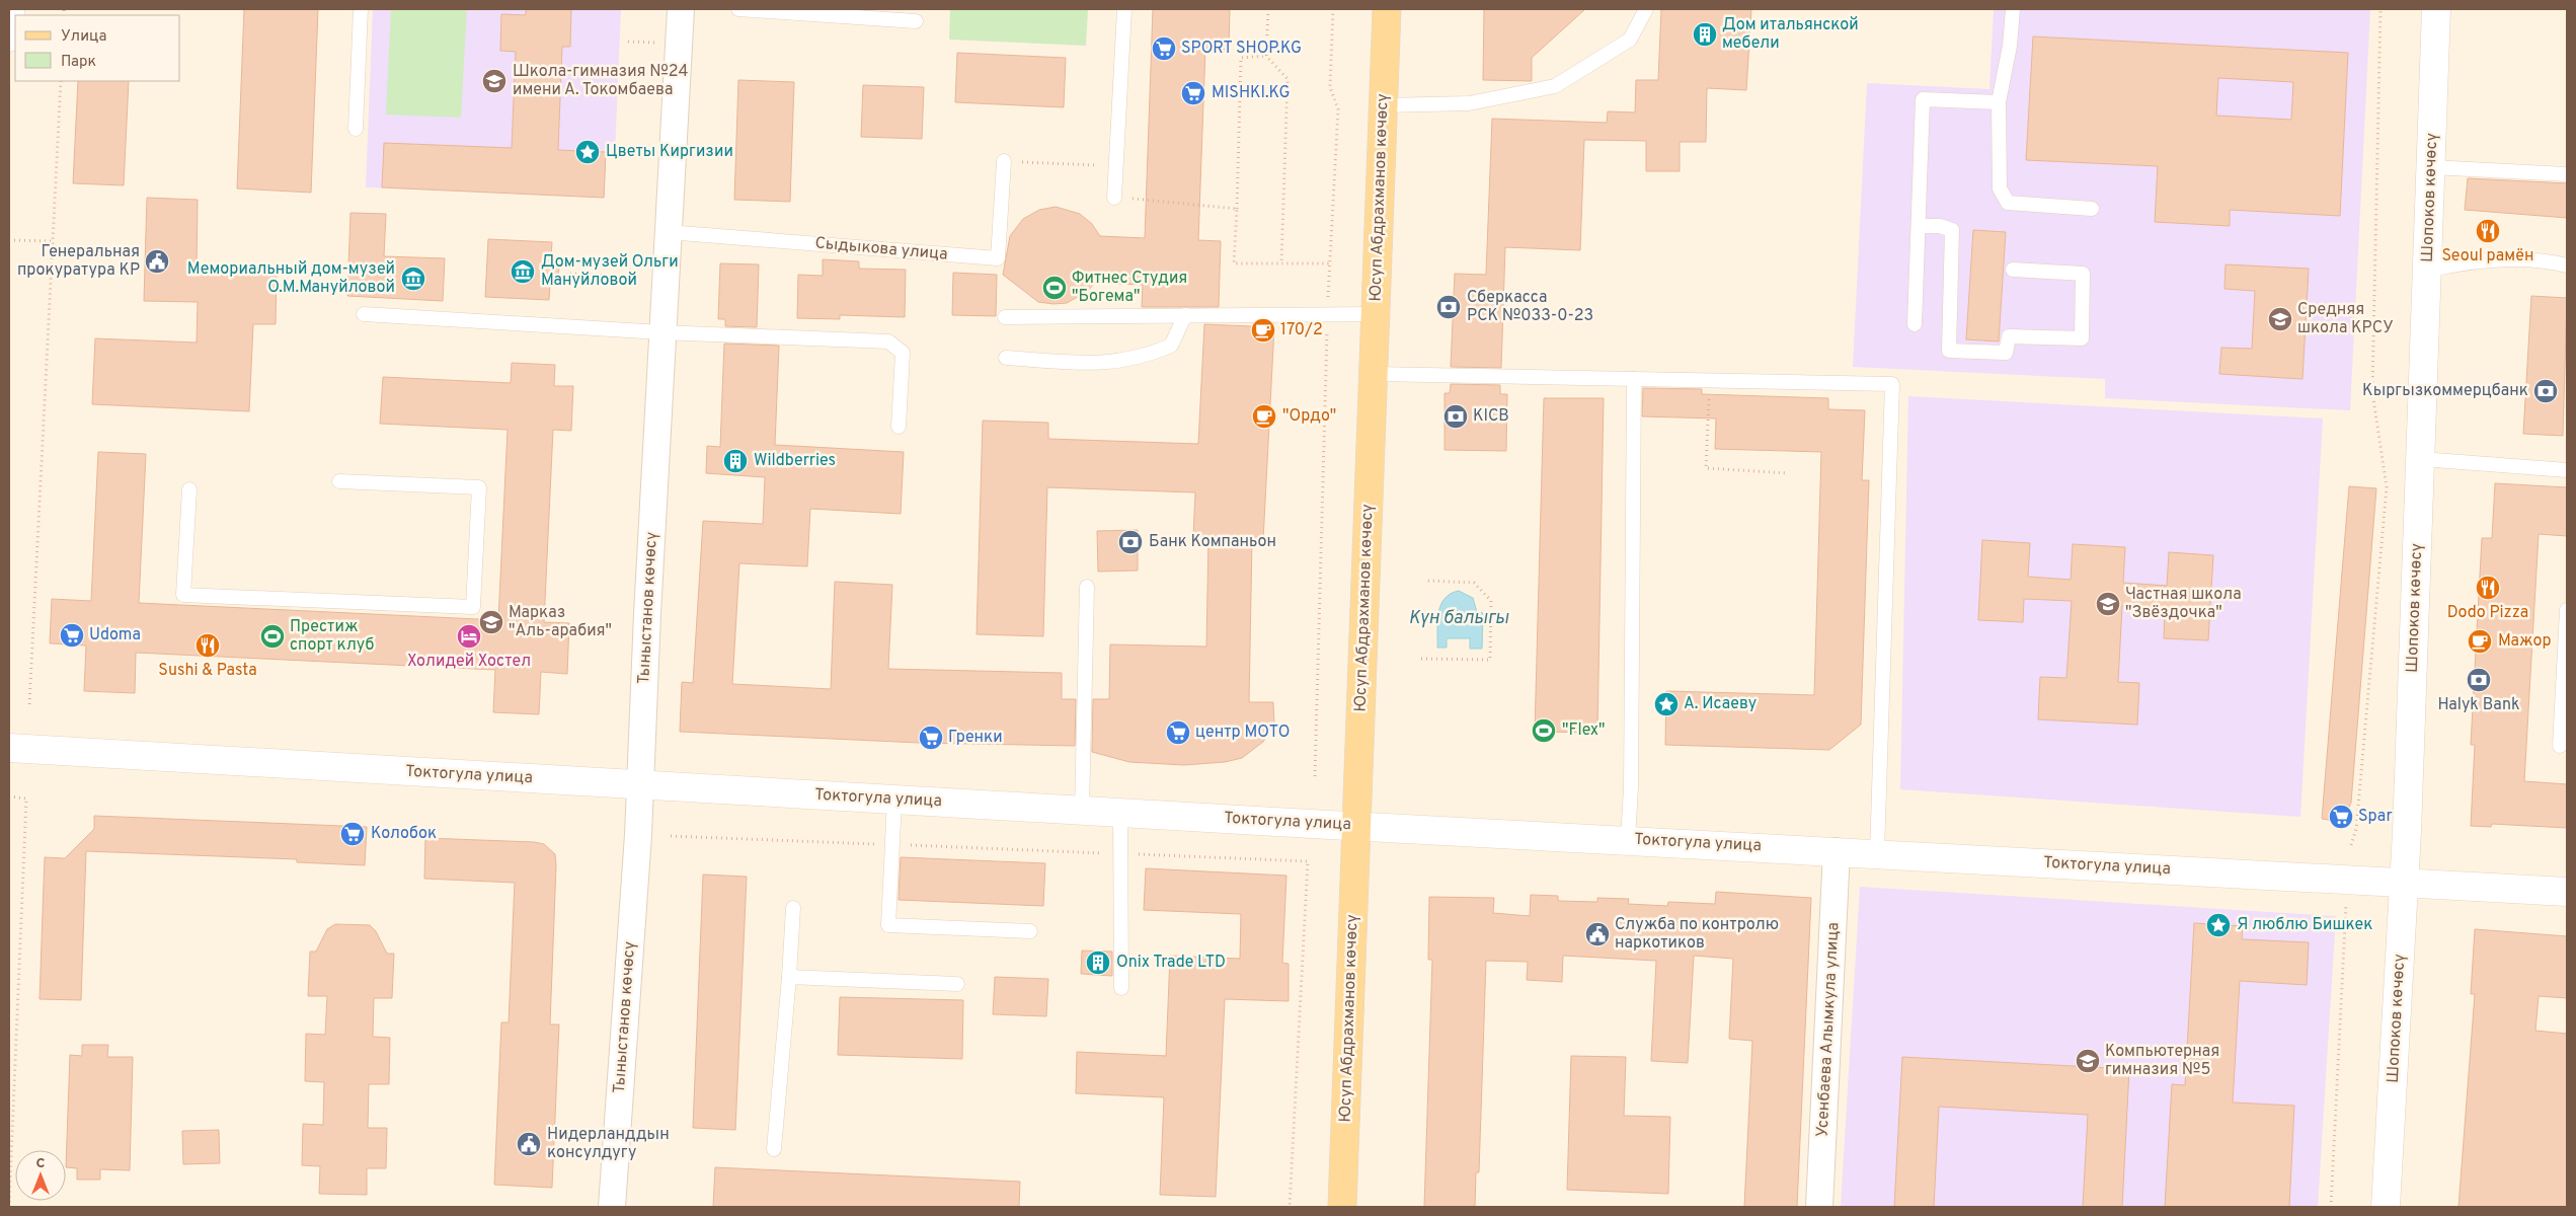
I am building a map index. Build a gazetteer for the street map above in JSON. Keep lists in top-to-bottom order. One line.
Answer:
{"streets":{"main road":["Юсуп Абдрахманов көчөсү","Шопоков көчөсү","Токтогула улица"],"street":["Тыныстанов көчөсү","Усенбаева Алымкула улица"],"lane":["Сыдыкова улица"]},"crossings":[["Юсуп Абдрахманов көчөсү","Токтогула улица"],["Шопоков көчөсү","Токтогула улица"],["Сыдыкова улица","Тыныстанов көчөсү"],["Тыныстанов көчөсү","Токтогула улица"],["Токтогула улица","Усенбаева Алымкула улица"]],"water":["Күн балыгы"],"places":{"building":["Дом итальянской мебели","Wildberries","Onix Trade LTD"],"supermarket":["SPORT SHOP.KG","MISHKI.KG","Udoma","центр МОТО","Гренки","Spar","Колобок"],"school or university":["Школа-гимназия №24 имени А. Токомбаева","Средняя школа КРСУ","Частная школа \"Звёздочка\"","Марказ \"Аль-арабия\"","Компьютерная гимназия №5"],"place":["Цветы Киргизии","А. Исаеву","Я люблю Бишкек"],"restaurant":["Seoul рамён","Dodo Pizza","Sushi & Pasta"],"public building":["Генеральная прокуратура КР","Служба по контролю наркотиков","Нидерланддын консулдугу"],"museum":["Дом-музей Ольги Мануйловой","Мемориальный дом-музей О.М.Мануйловой"],"sports":["Фитнес Студия \"Богема\"","Престиж спорт клуб","\"Flex\""],"bank":["Сберкасса РСК №033-0-23","Кыргызкоммерцбанк","KICB","Банк Компаньон","Halyk Bank"],"cafe":["170/2","\"Ордо\"","Мажор"],"hotel":["Холидей Хостел"]},"legend":["Улица","Парк"],"north":"top"}
